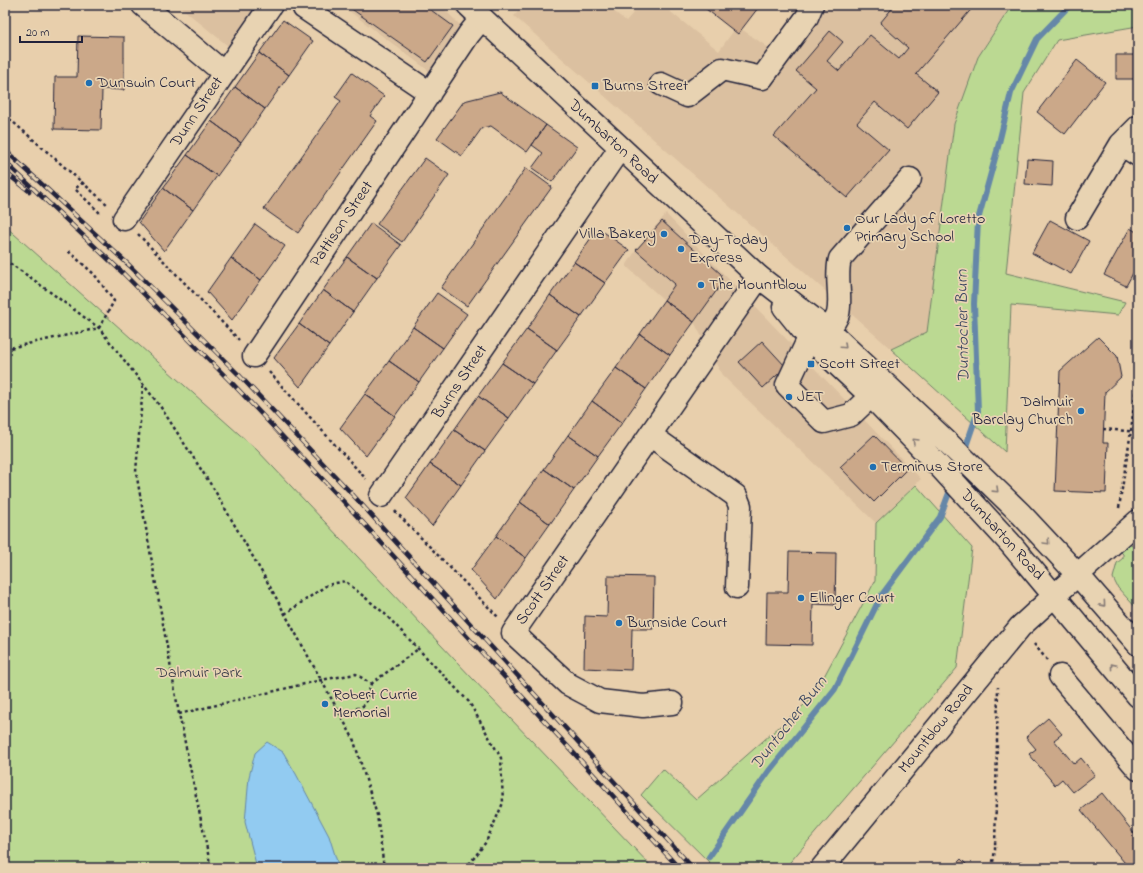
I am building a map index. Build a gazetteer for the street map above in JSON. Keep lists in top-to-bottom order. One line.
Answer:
{"streets":{"street":["Dunn Street","Dumbarton Road","Pattison Street","Burns Street","Scott Street","Mountblow Road"]},"crossings":[["Dumbarton Road","Pattison Street"],["Dumbarton Road","Burns Street"],["Dumbarton Road","Scott Street"],["Dumbarton Road","Mountblow Road"]],"water":["Duntocher Burn"],"parks":["Dalmuir Park"],"places":{"other":["Dunswin Court","Our Lady of Loretto Primary School","Villa Bakery","Day-Today Express","The Mountblow","JET","Dalmuir Barclay Church","Terminus Store","Ellinger Court","Burnside Court","Robert Currie Memorial"],"transit":["Burns Street","Scott Street"]},"scale_bar":"20 m"}
